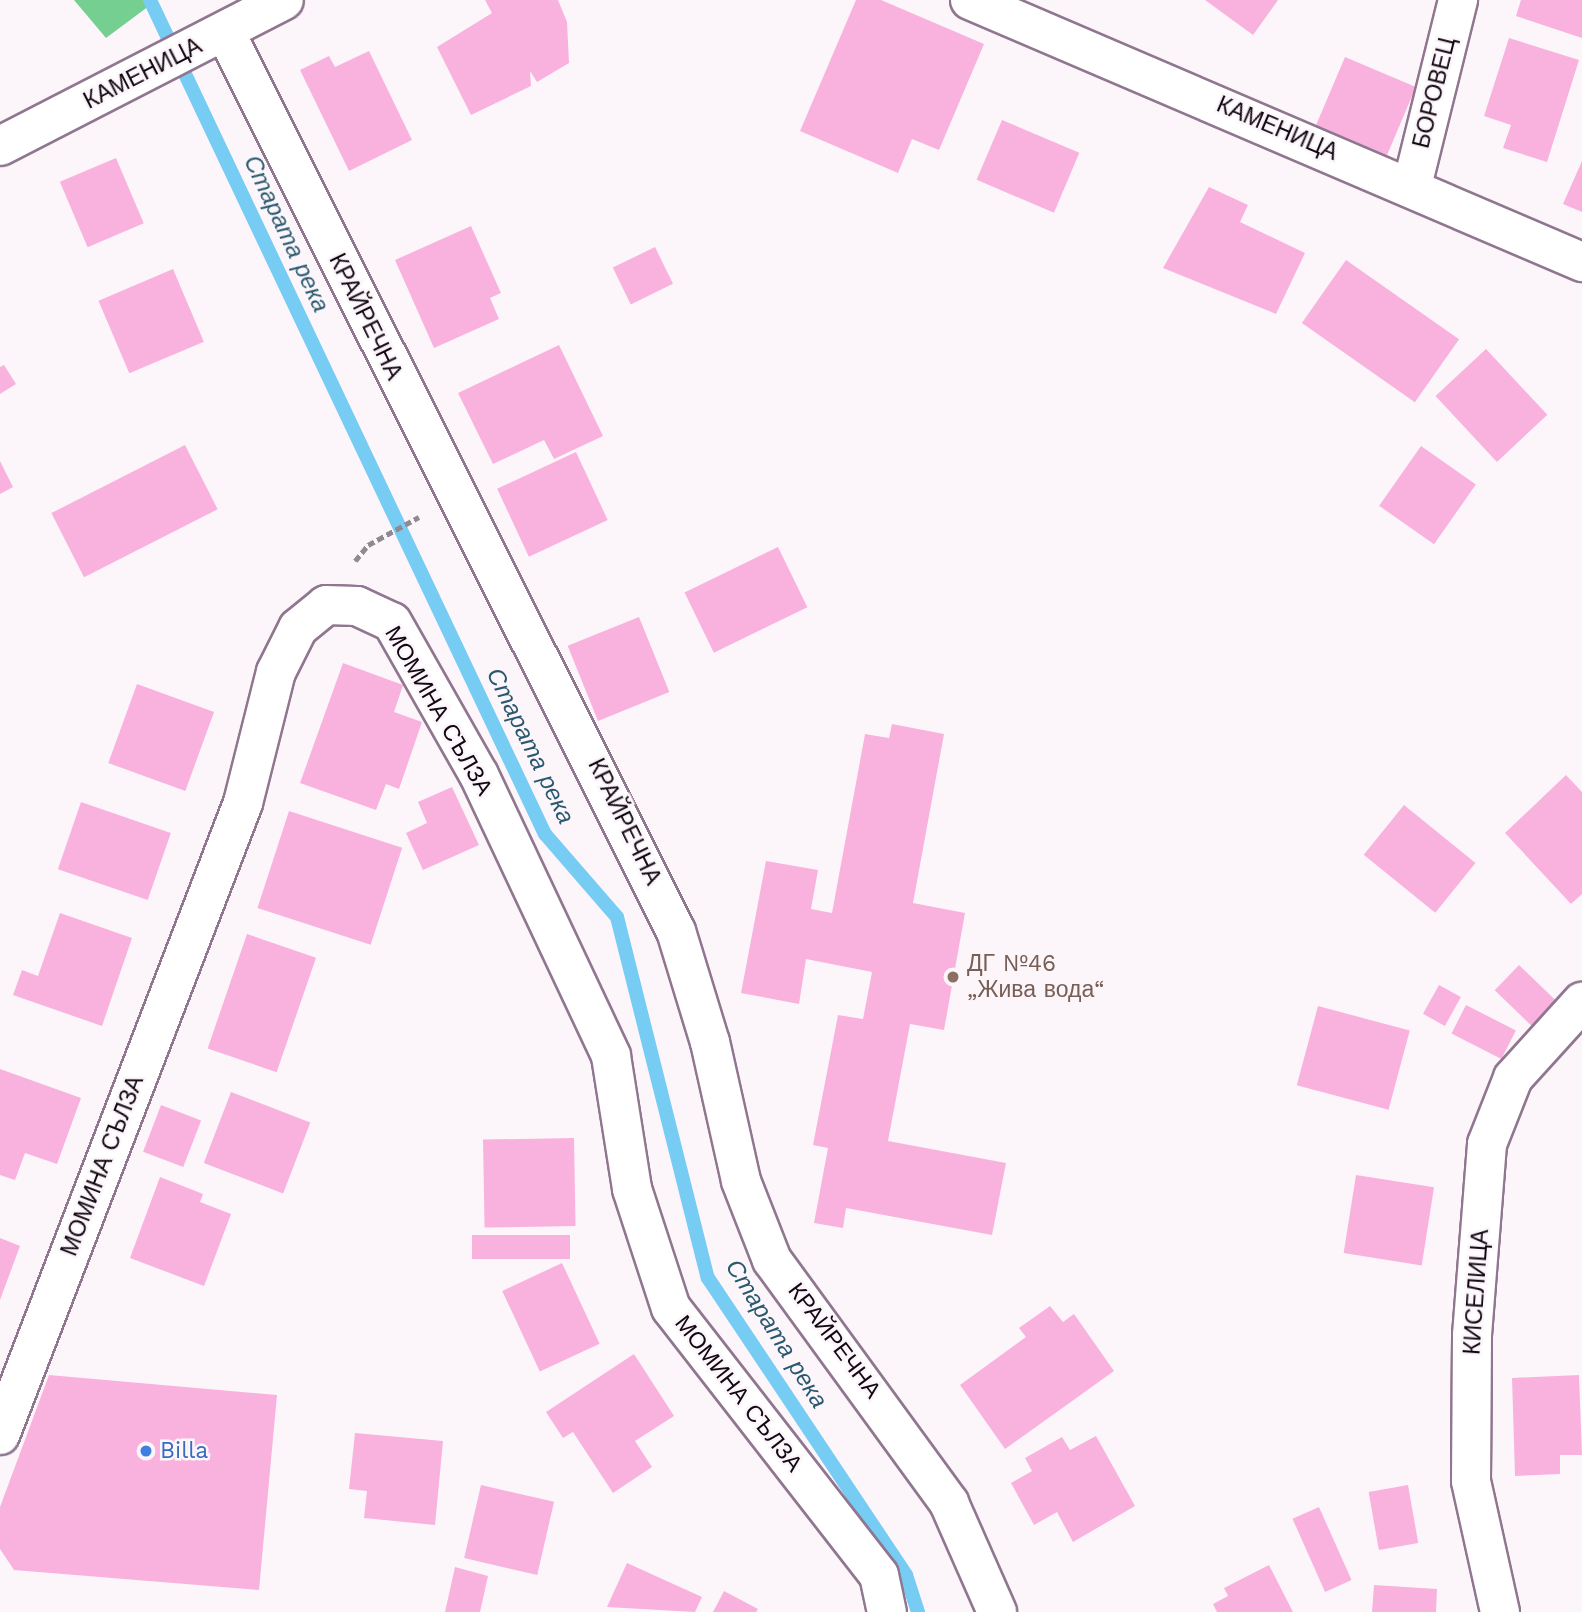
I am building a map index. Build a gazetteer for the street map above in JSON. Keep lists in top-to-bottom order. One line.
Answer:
{"streets":{"street":["КАМЕНИЦА","БОРОВЕЦ","КРАЙРЕЧНА","МОМИНА СЪЛЗА","КИСЕЛИЦА"]},"crossings":[["КАМЕНИЦА","БОРОВЕЦ"],["КАМЕНИЦА","КРАЙРЕЧНА"]],"water":["Старата река"],"places":["ДГ №46 „Жива вода“","Billa"]}
